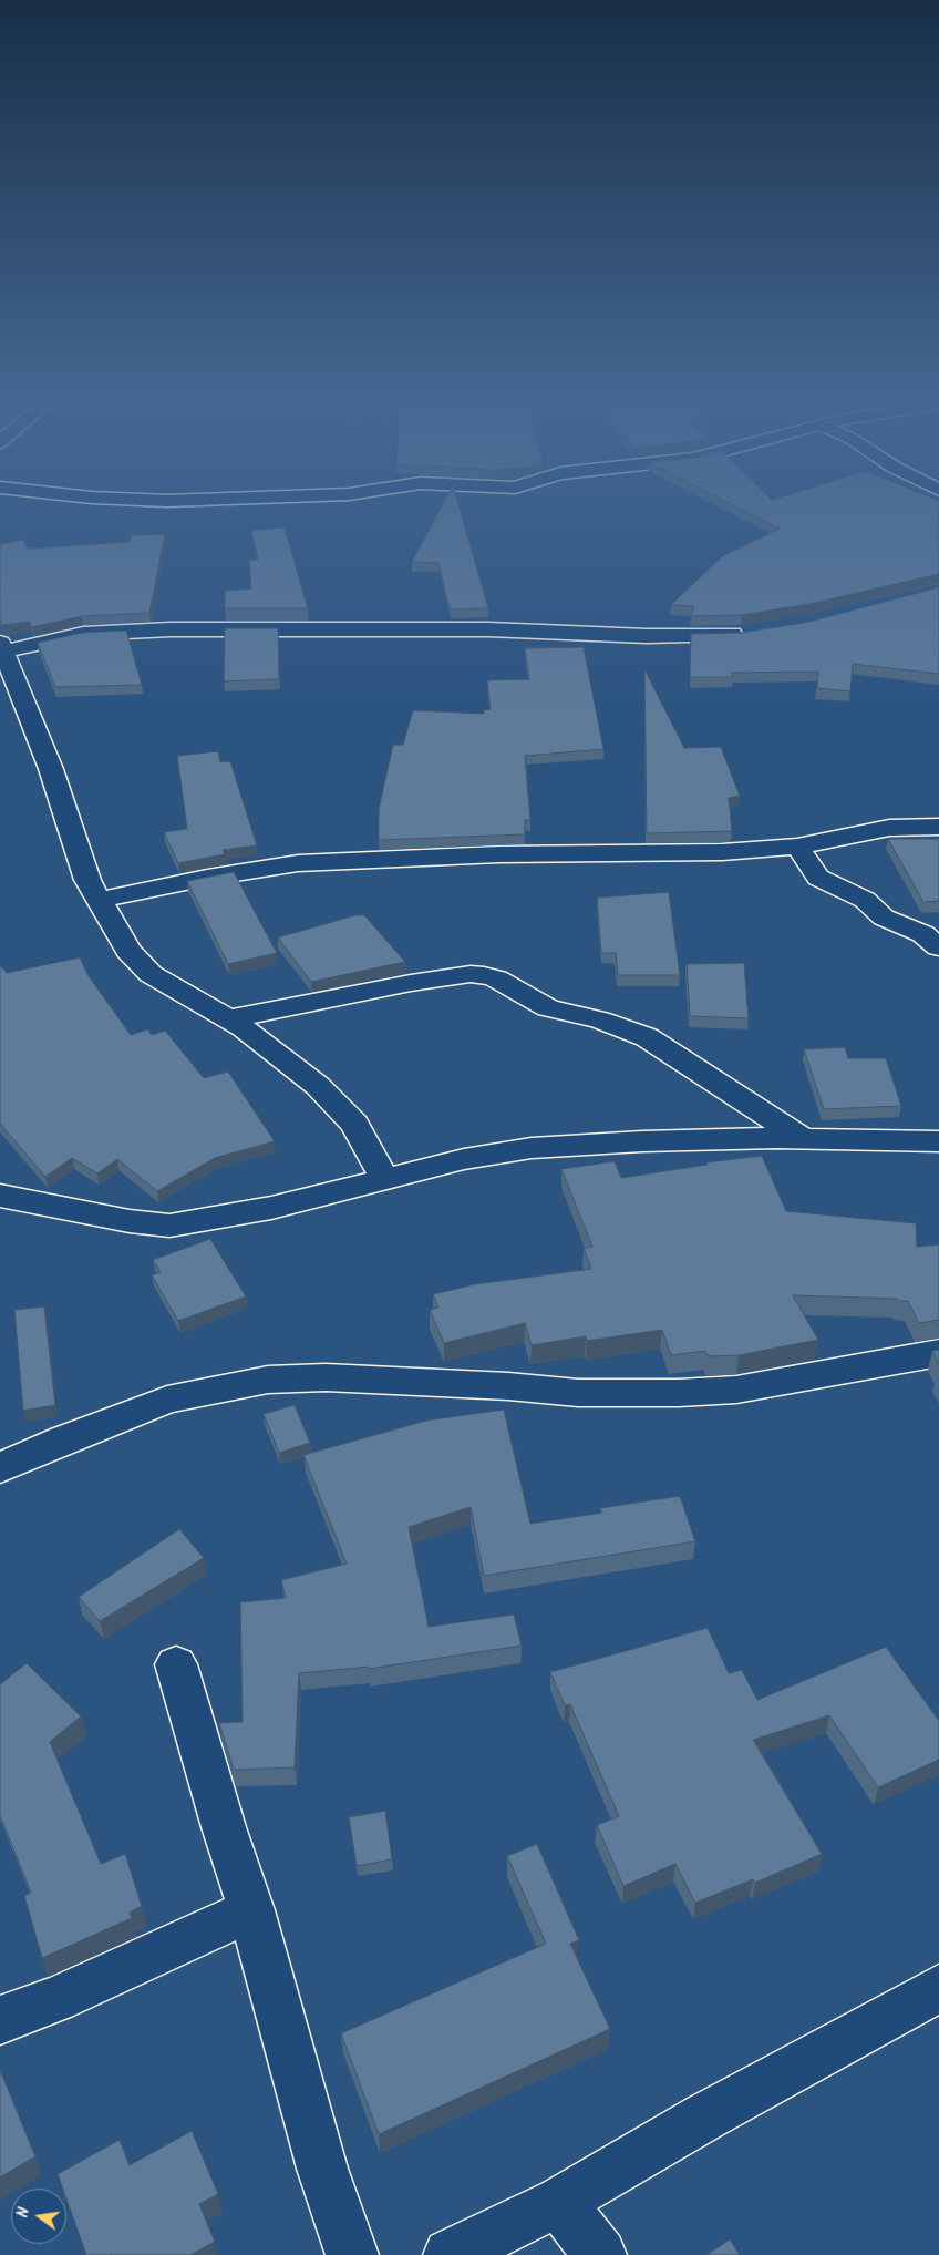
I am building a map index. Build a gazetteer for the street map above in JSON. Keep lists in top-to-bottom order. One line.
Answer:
{"north":"left"}
